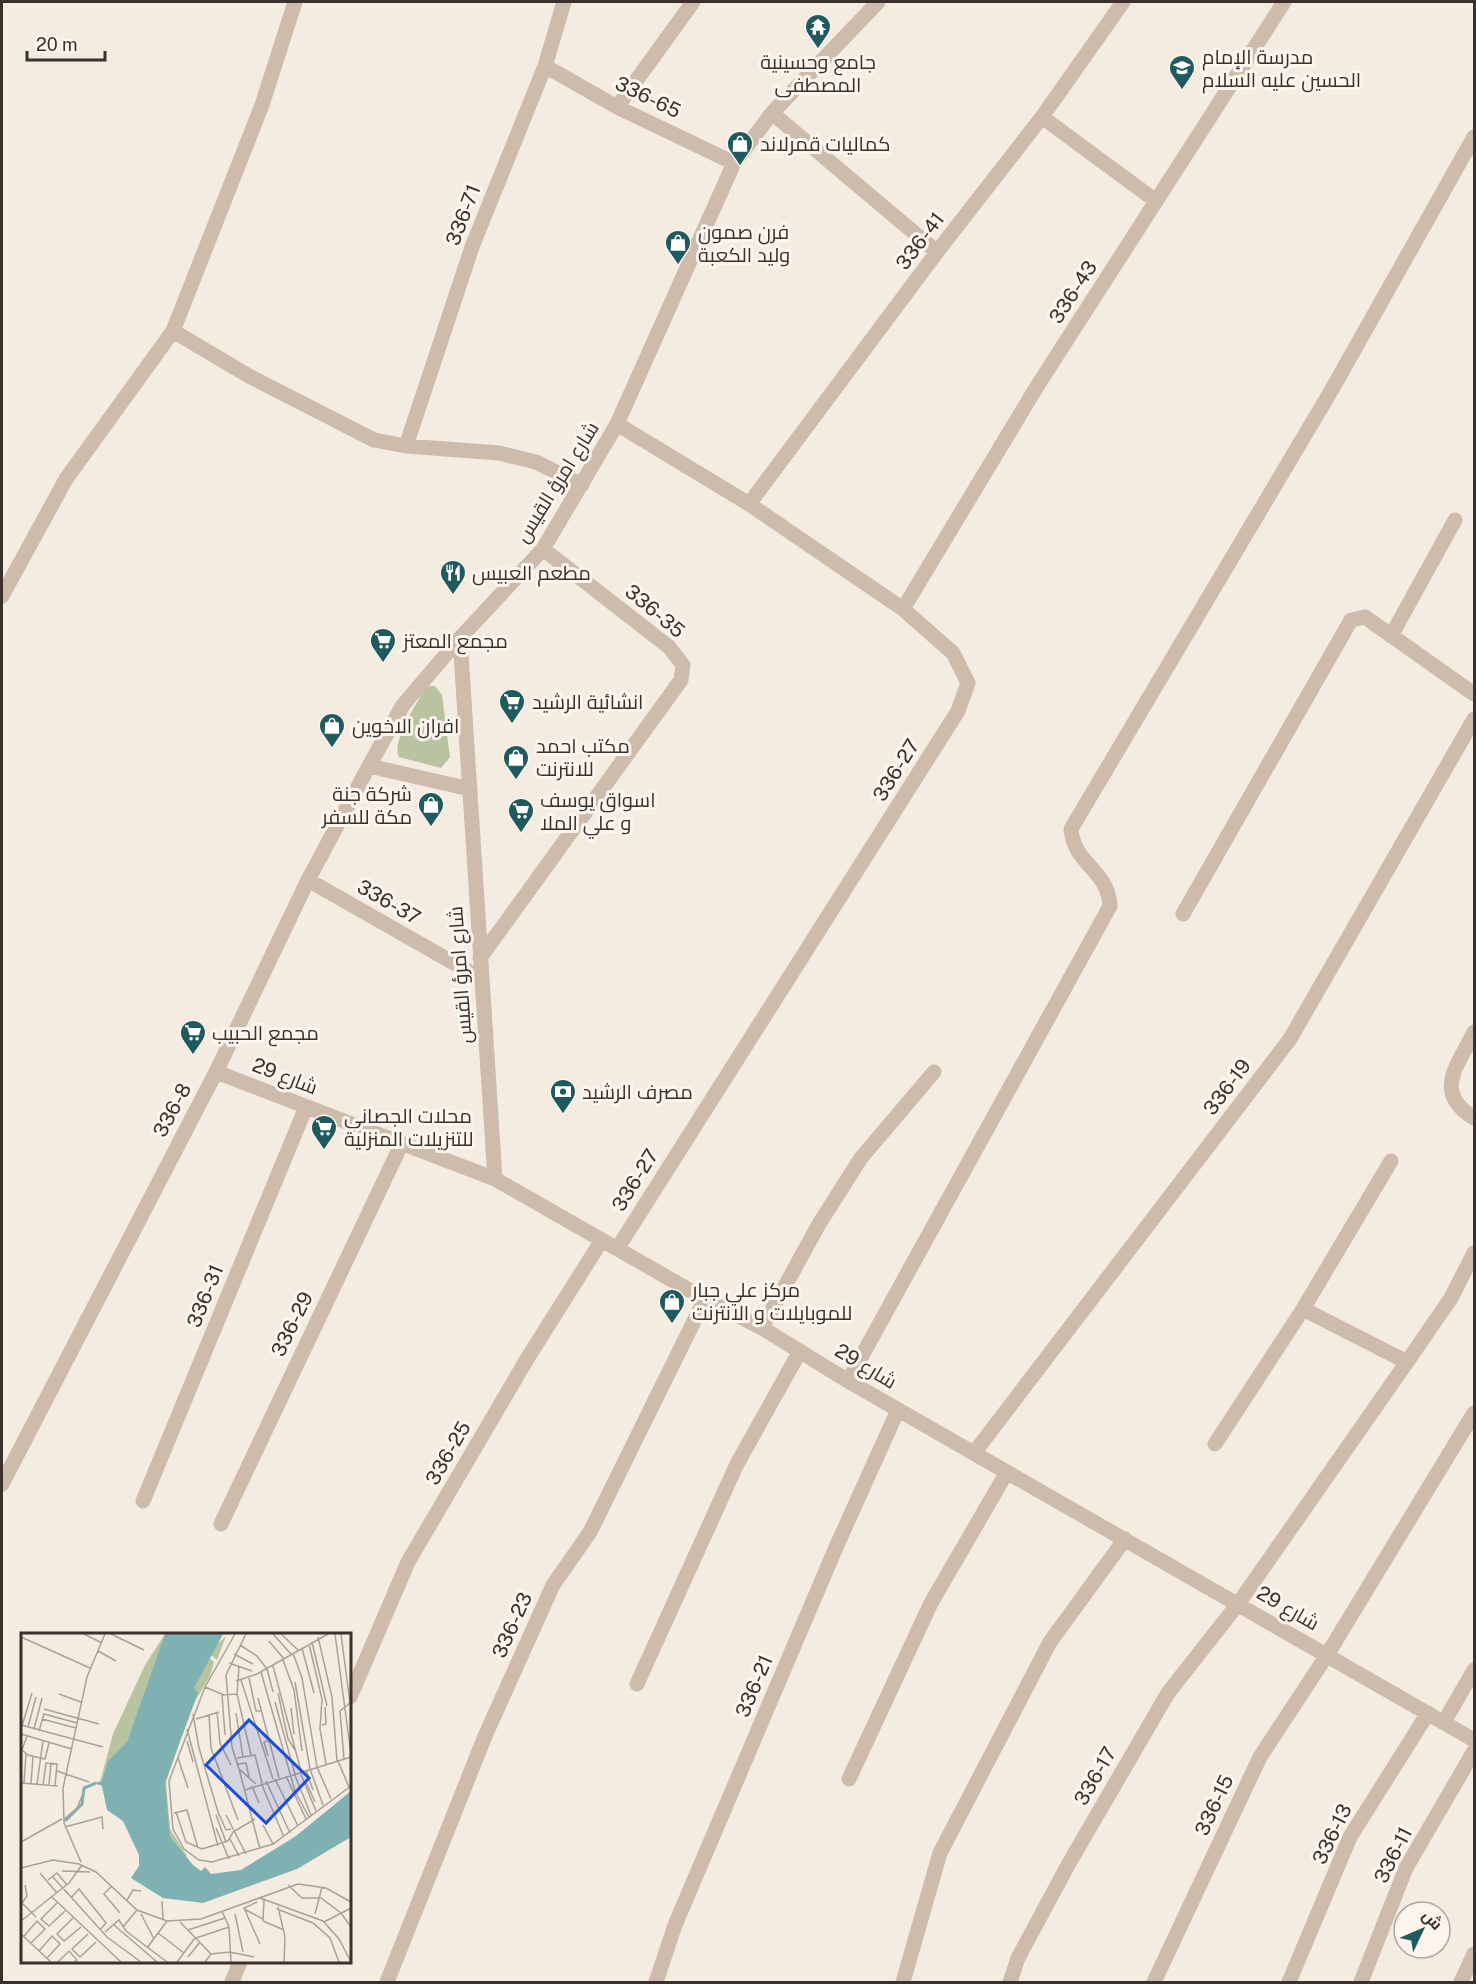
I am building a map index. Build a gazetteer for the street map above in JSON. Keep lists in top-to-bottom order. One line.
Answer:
{"streets":{"street":["336-65","336-71","336-41","336-43","شارع امرؤ القيس","336-35","336-27","336-37","شارع 29","336-19","336-8","336-31","336-29","336-25","336-23","336-21","336-17","336-15","336-13","336-11"]},"crossings":[["336-65","336-71"],["336-65","شارع امرؤ القيس"],["336-41","336-27"],["336-43","336-27"],["شارع امرؤ القيس","336-35"],["شارع امرؤ القيس","336-27"],["شارع امرؤ القيس","336-37"],["شارع امرؤ القيس","شارع 29"],["شارع امرؤ القيس","336-8"],["336-27","شارع 29"],["336-37","336-8"],["شارع 29","336-19"],["شارع 29","336-8"],["شارع 29","336-31"],["شارع 29","336-29"],["شارع 29","336-25"],["شارع 29","336-23"],["شارع 29","336-21"],["شارع 29","336-17"],["شارع 29","336-15"],["شارع 29","336-13"]],"places":{"temple":["جامع وحسينية المصطفى"],"school or university":["مدرسة الإمام الحسين عليه السلام"],"shop":["كماليات قمرلاند","فرن صمون وليد الكعبة","افران الاخوين","مكتب احمد للانترنت","شركة جنة مكة للسفر","مركز علي جبار للموبايلات و الانترنت"],"restaurant":["مطعم العبيس"],"supermarket":["مجمع المعتز","انشائية الرشيد","اسواق يوسف و علي الملا","مجمع الحبيب","محلات الجصاني للتنزيلات المنزلية"],"bank":["مصرف الرشيد"]},"scale_bar":"20 m","north":"top right"}
